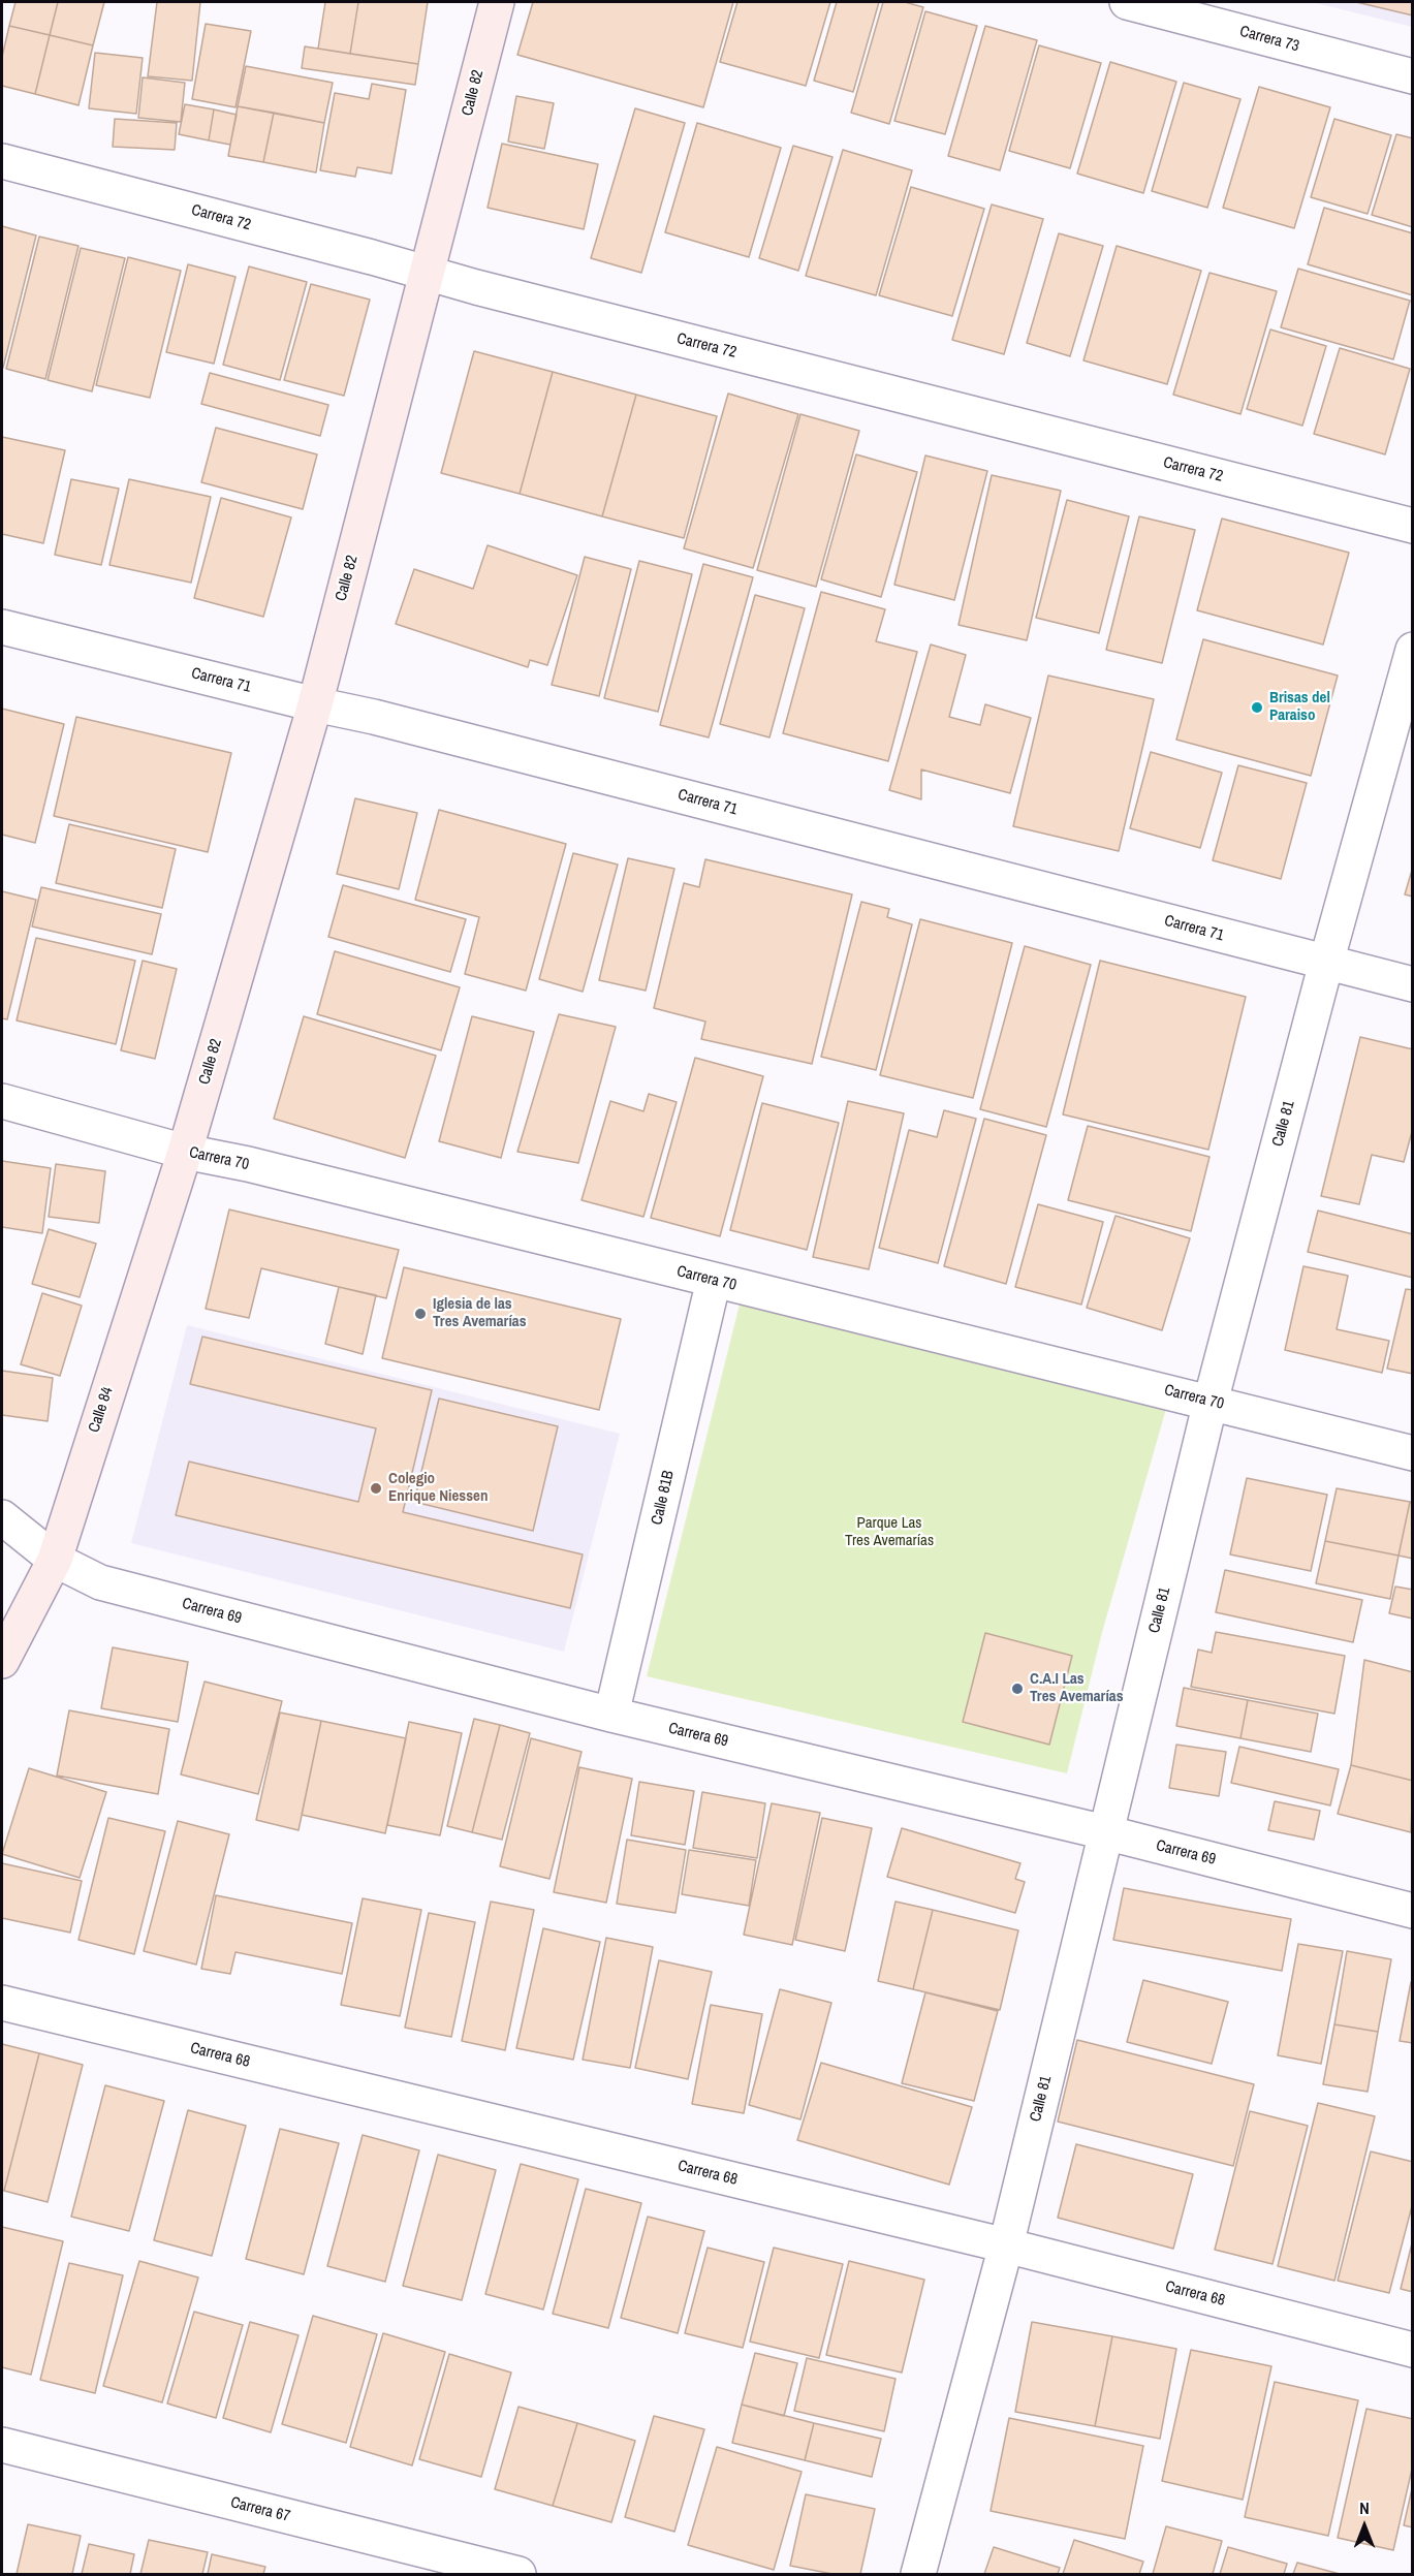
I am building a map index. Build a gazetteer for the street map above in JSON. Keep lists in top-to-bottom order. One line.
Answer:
{"streets":{"street":["Carrera 73","Calle 82","Carrera 72","Carrera 71","Calle 81","Carrera 70","Calle 84","Calle 81B","Carrera 69","Carrera 68","Carrera 67"]},"crossings":[["Calle 82","Carrera 72"],["Calle 82","Carrera 71"],["Calle 82","Carrera 70"],["Calle 82","Calle 84"],["Carrera 71","Calle 81"],["Calle 81","Carrera 70"],["Calle 81","Carrera 69"],["Calle 81","Carrera 68"],["Carrera 70","Calle 84"],["Carrera 70","Calle 81B"],["Calle 84","Carrera 69"],["Calle 81B","Carrera 69"]],"parks":["Parque Las Tres Avemarías"],"places":["Brisas del Paraiso","Iglesia de las Tres Avemarías","Colegio Enrique Niessen","C.A.I Las Tres Avemarías"],"north":"top"}
